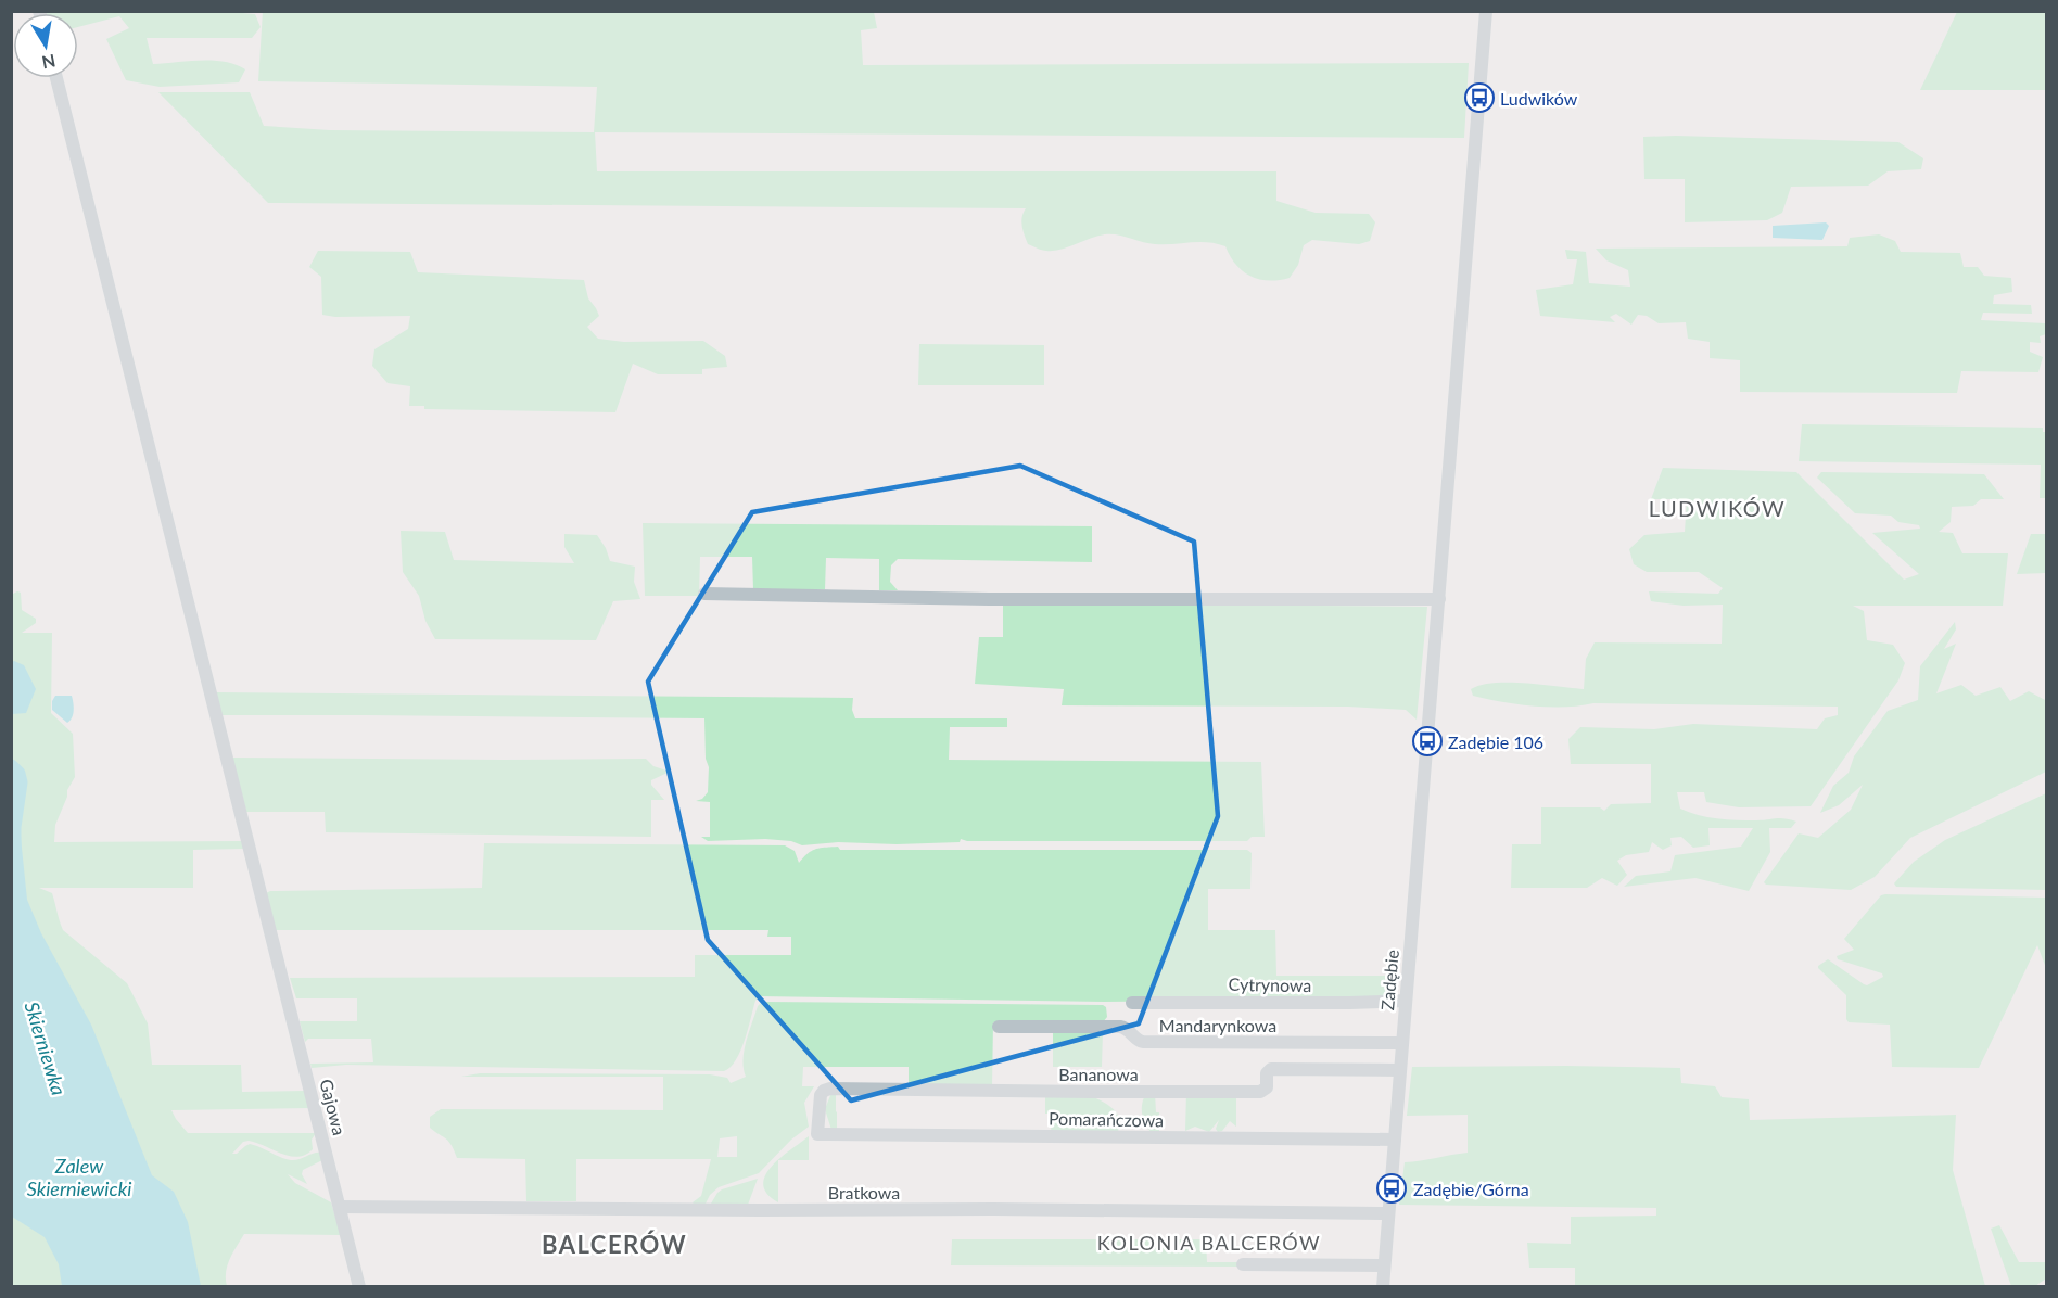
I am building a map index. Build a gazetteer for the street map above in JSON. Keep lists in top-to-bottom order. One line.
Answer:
{"streets":{"street":["Zadębie","Cytrynowa","Mandarynkowa","Bananowa","Gajowa","Pomarańczowa","Bratkowa"]},"crossings":[["Zadębie","Cytrynowa"],["Zadębie","Mandarynkowa"],["Zadębie","Bananowa"],["Zadębie","Pomarańczowa"],["Zadębie","Bratkowa"],["Bananowa","Pomarańczowa"],["Gajowa","Bratkowa"]],"districts":["LUDWIKÓW","KOLONIA BALCERÓW","BALCERÓW"],"water":["Skierniewka","Zalew Skierniewicki"],"places":{"bus stop":["Ludwików","Zadębie 106","Zadębie/Górna"]},"north":"bottom"}
